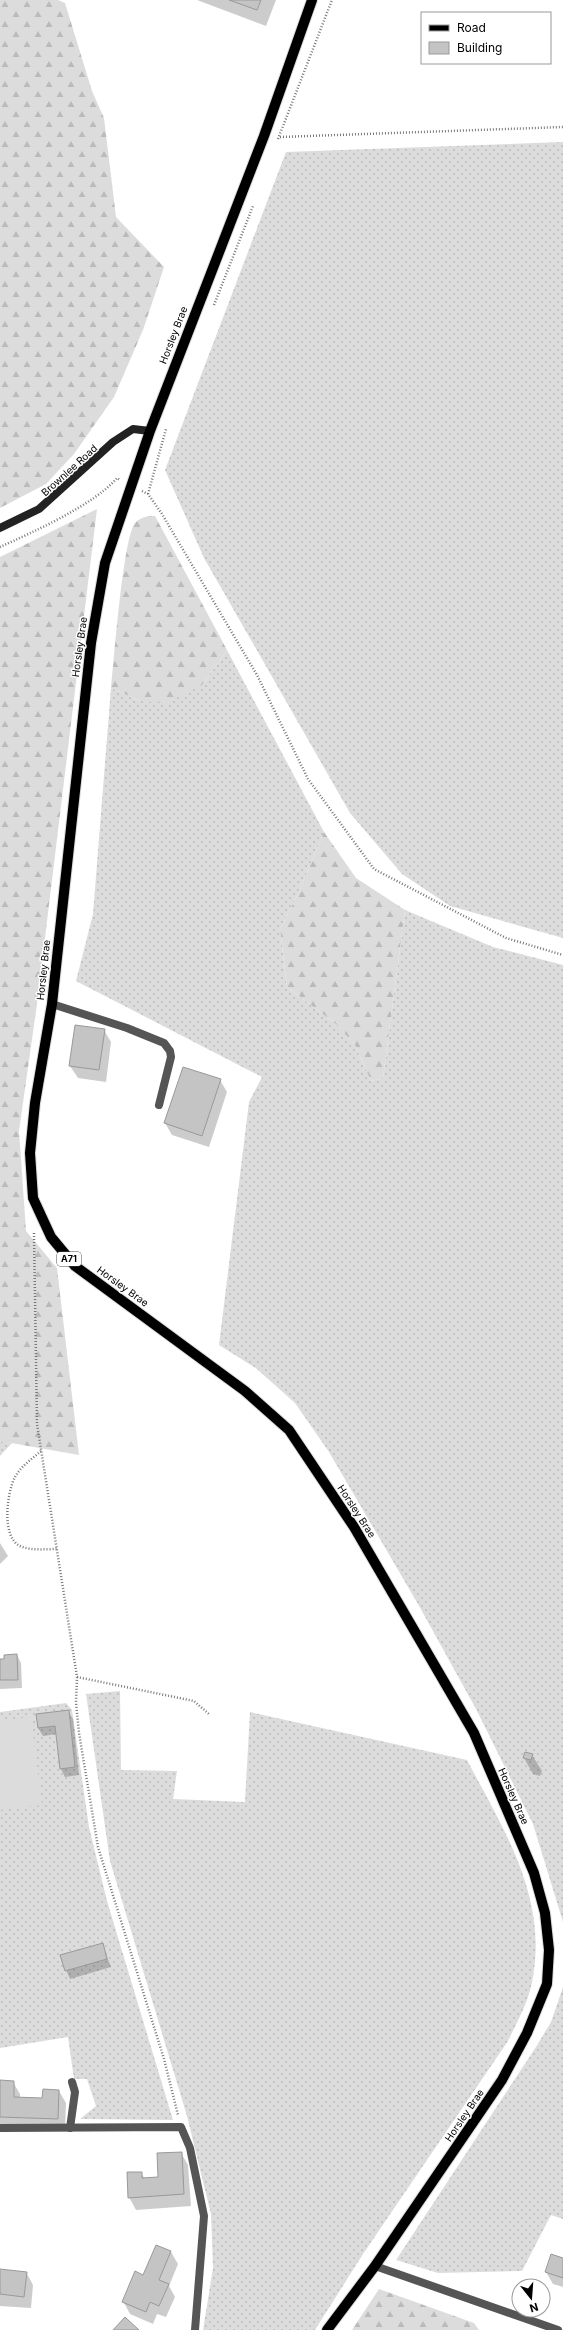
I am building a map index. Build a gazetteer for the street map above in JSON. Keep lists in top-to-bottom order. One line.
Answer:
{"streets":{"main road":["Horsley Brae","Brownlee Road","A71"]},"crossings":[["Horsley Brae","Brownlee Road"]],"legend":["Road","Building"],"north":"bottom"}
